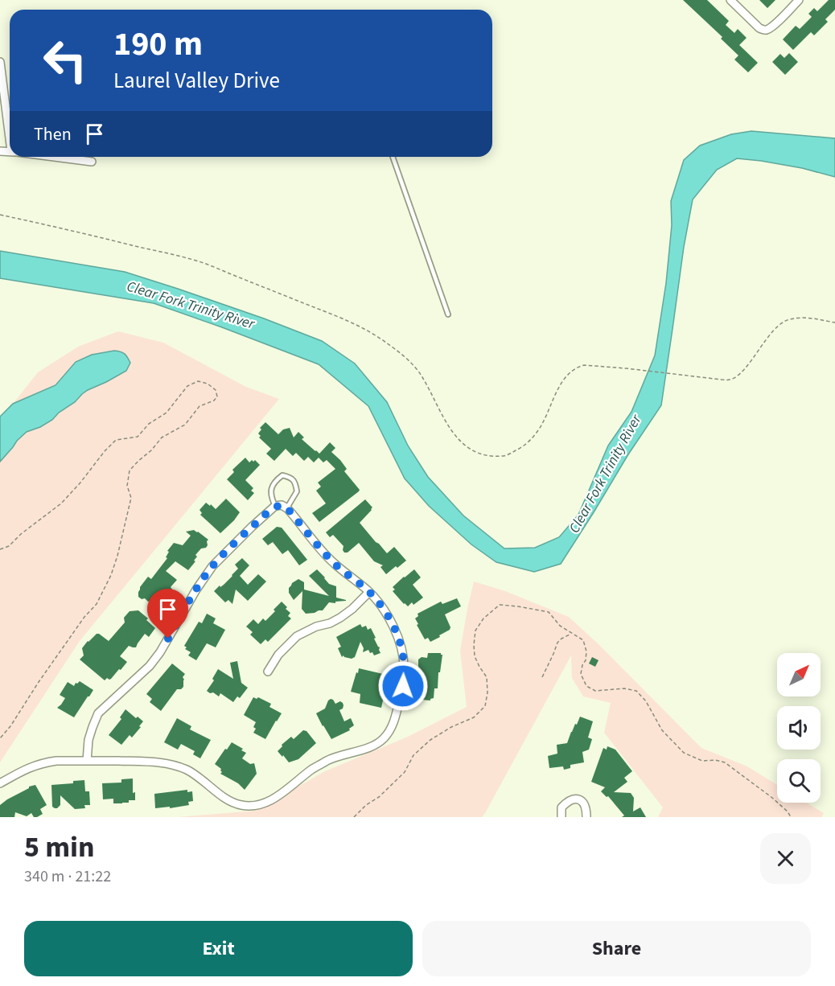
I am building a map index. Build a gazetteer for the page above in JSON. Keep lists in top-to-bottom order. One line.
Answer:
{"water":["Clear Fork Trinity River"],"north":"top right","page":{"turn":["190 m","Laurel Valley Drive"],"then":"Then","heading":["5 min","340 m · 21:22"],"buttons":["Exit","Share"]}}
